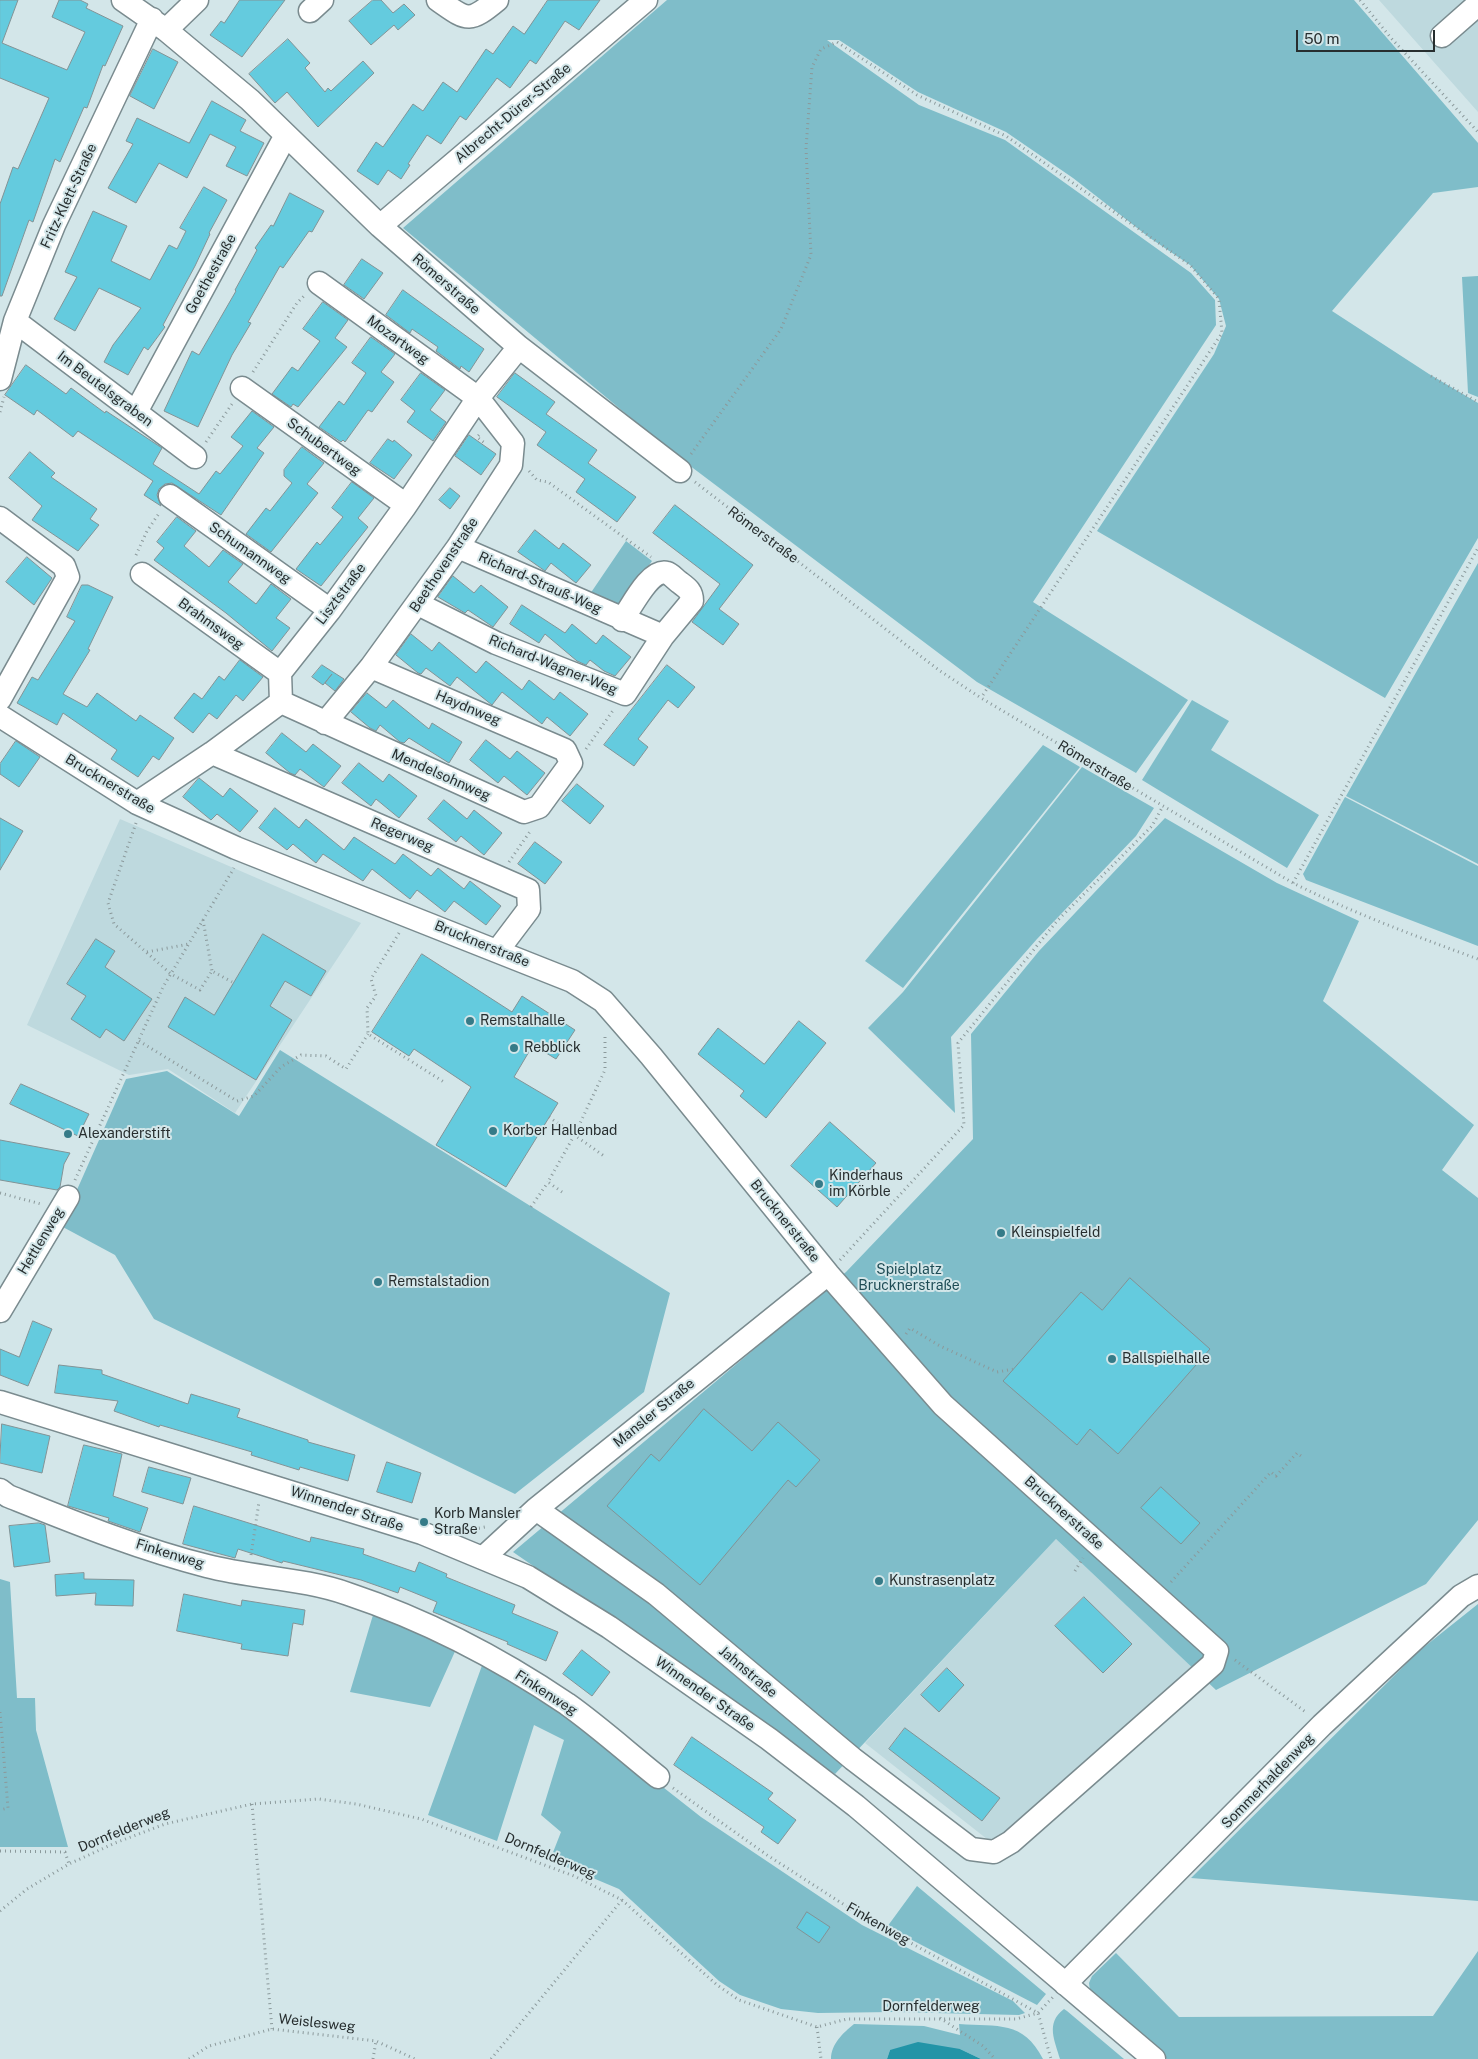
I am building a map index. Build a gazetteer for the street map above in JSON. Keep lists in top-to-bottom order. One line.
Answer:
{"streets":{"street":["Albrecht-Dürer-Straße","Fritz-Klett-Straße","Goethestraße","Römerstraße","Mozartweg","Im Beutelsgraben","Schubertweg","Schumannweg","Beethovenstraße","Richard-Strauß-Weg","Lisztstraße","Brahmsweg","Richard-Wagner-Weg","Haydnweg","Mendelsohnweg","Brucknerstraße","Regerweg","Hettlenweg","Mansler Straße","Winnender Straße","Finkenweg","Jahnstraße","Sommerhaldenweg"],"path":["Dornfelderweg","Weislesweg"]},"crossings":[["Albrecht-Dürer-Straße","Römerstraße"],["Fritz-Klett-Straße","Römerstraße"],["Fritz-Klett-Straße","Im Beutelsgraben"],["Goethestraße","Römerstraße"],["Goethestraße","Im Beutelsgraben"],["Römerstraße","Lisztstraße"],["Mozartweg","Beethovenstraße"],["Mozartweg","Lisztstraße"],["Schubertweg","Lisztstraße"],["Schumannweg","Lisztstraße"],["Beethovenstraße","Richard-Strauß-Weg"],["Beethovenstraße","Lisztstraße"],["Beethovenstraße","Richard-Wagner-Weg"],["Beethovenstraße","Haydnweg"],["Beethovenstraße","Mendelsohnweg"],["Richard-Strauß-Weg","Richard-Wagner-Weg"],["Lisztstraße","Brahmsweg"],["Brucknerstraße","Regerweg"],["Brucknerstraße","Mansler Straße"],["Brucknerstraße","Jahnstraße"],["Mansler Straße","Winnender Straße"],["Mansler Straße","Jahnstraße"],["Winnender Straße","Sommerhaldenweg"],["Winnender Straße","Dornfelderweg"],["Finkenweg","Dornfelderweg"],["Sommerhaldenweg","Dornfelderweg"]],"parks":["Spielplatz Brucknerstraße"],"places":["Remstalhalle","Rebblick","Korber Hallenbad","Alexanderstift","Kinderhaus im Körble","Kleinspielfeld","Remstalstadion","Ballspielhalle","Korb Mansler Straße","Kunstrasenplatz"],"scale_bar":"50 m"}
